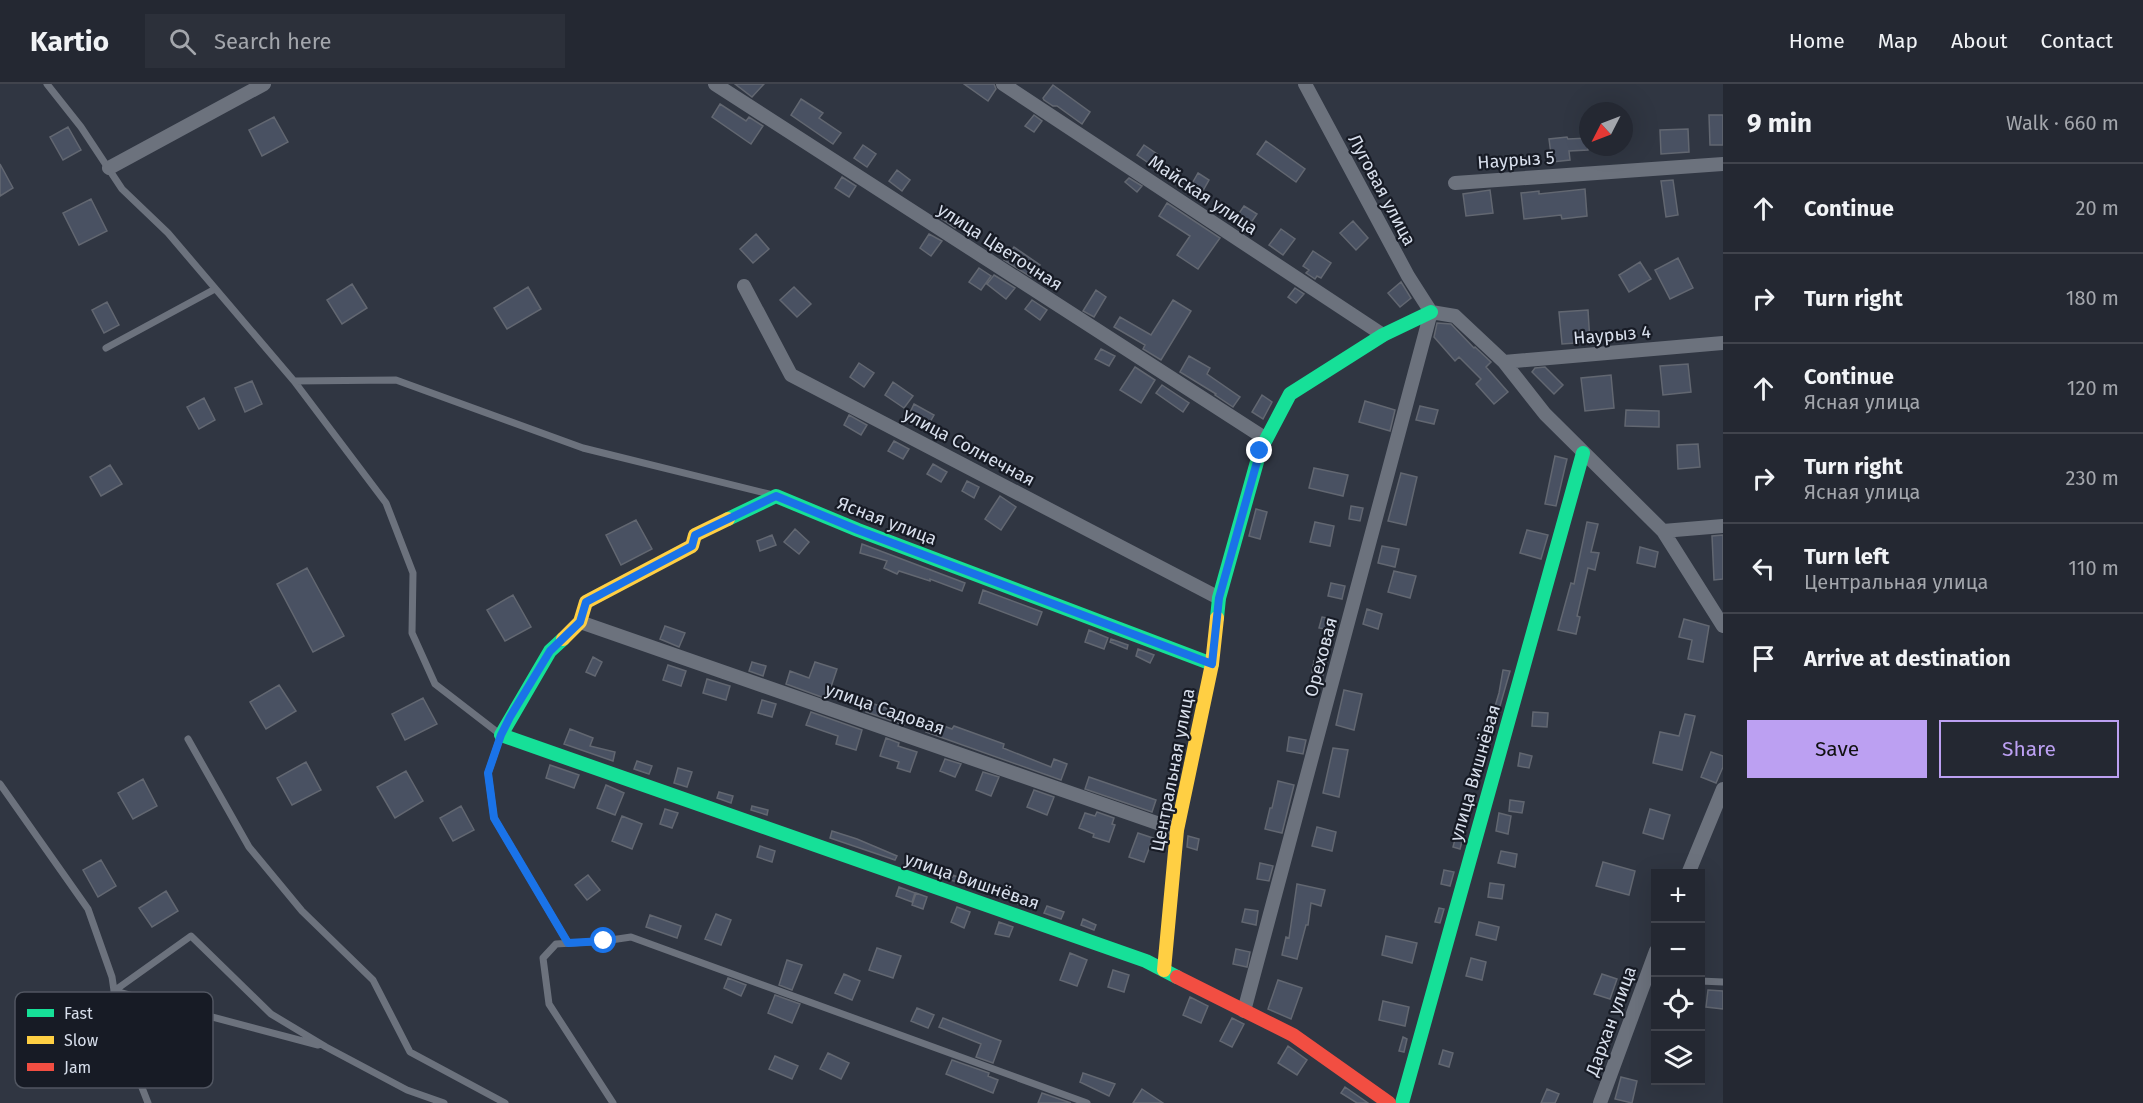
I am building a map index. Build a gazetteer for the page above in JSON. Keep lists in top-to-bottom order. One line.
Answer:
{"streets":{"street":["Наурыз 5","Луговая улица","Майская улица","улица Цветочная","Наурыз 4","улица Солнечная","Ясная улица","Ореховая","улица Садовая","Центральная улица","улица Вишнёвая","Дархан улица"]},"crossings":[["Луговая улица","Ореховая"],["Луговая улица","Центральная улица"],["Майская улица","Центральная улица"],["улица Цветочная","Центральная улица"],["улица Солнечная","Центральная улица"],["Ясная улица","Центральная улица"],["Ореховая","Центральная улица"],["Ореховая","улица Вишнёвая"],["улица Садовая","Центральная улица"],["Центральная улица","улица Вишнёвая"]],"legend":["Fast","Slow","Jam"],"north":"bottom left","page":{"header":"Kartio","search":"Search here","nav":["Home","Map","About","Contact"],"heading":["9 min","Walk · 660 m"],"list":[["Continue","20 m"],["Turn right","180 m"],["Continue","Ясная улица","120 m"],["Turn right","Ясная улица","230 m"],["Turn left","Центральная улица","110 m"],"Arrive at destination"],"buttons":["Save","Share"],"map_buttons":["+","−"]}}
